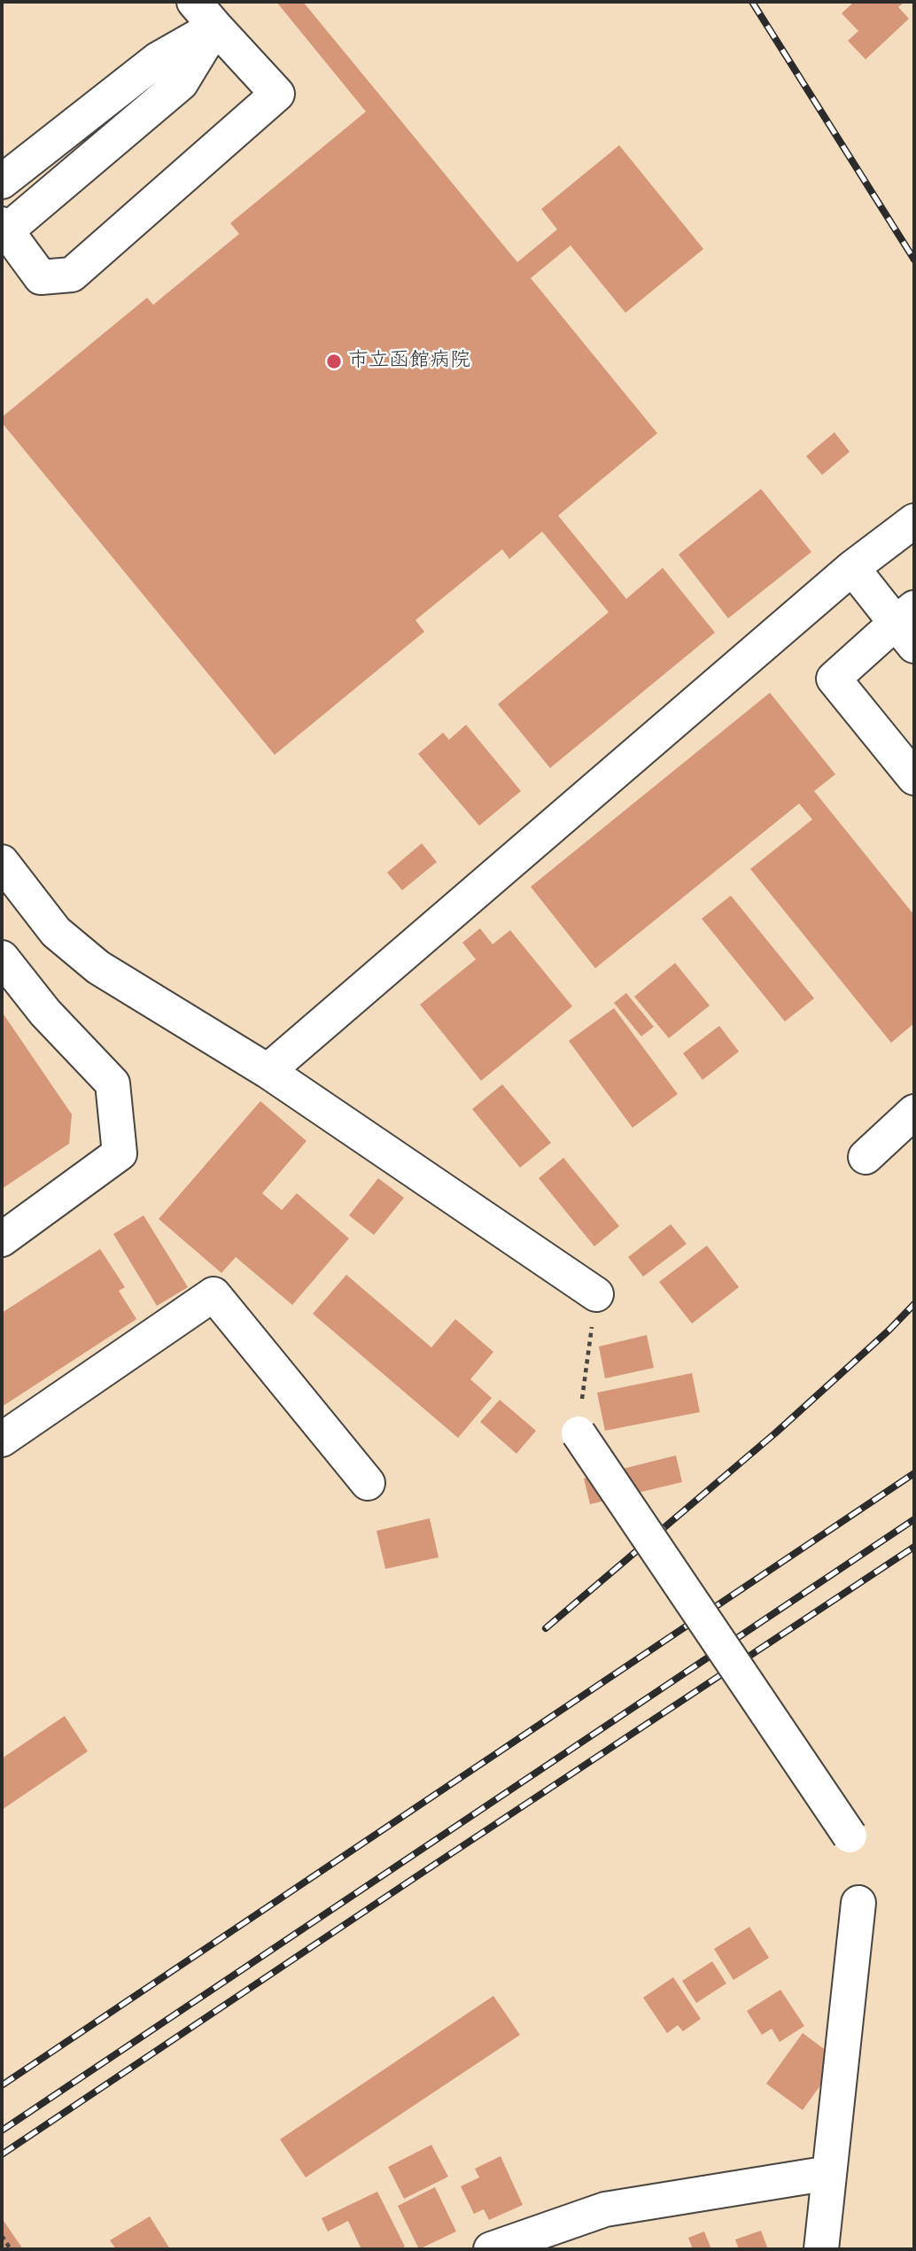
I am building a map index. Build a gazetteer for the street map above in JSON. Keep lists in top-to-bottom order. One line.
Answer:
{"places":["市立函館病院"]}
